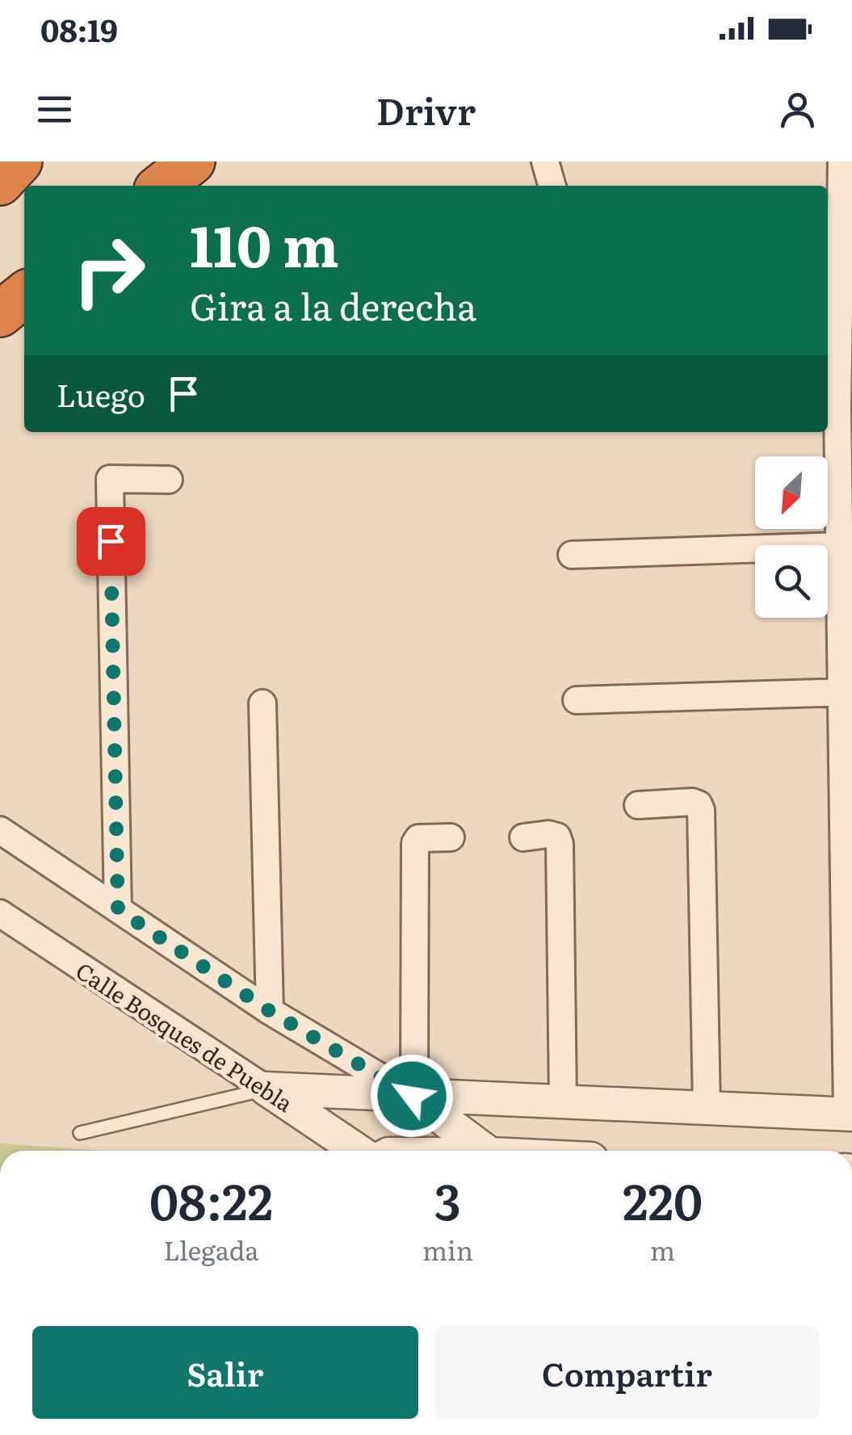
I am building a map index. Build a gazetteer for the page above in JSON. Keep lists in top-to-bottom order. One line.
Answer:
{"streets":{"street":["Calle Bosques de Puebla"]},"north":"bottom left","page":{"status":"08:19","header":"Drivr","turn":["110 m","Gira a la derecha"],"then":"Luego","eta":["08:22","Llegada","3","min","220","m"],"buttons":["Salir","Compartir"]}}
